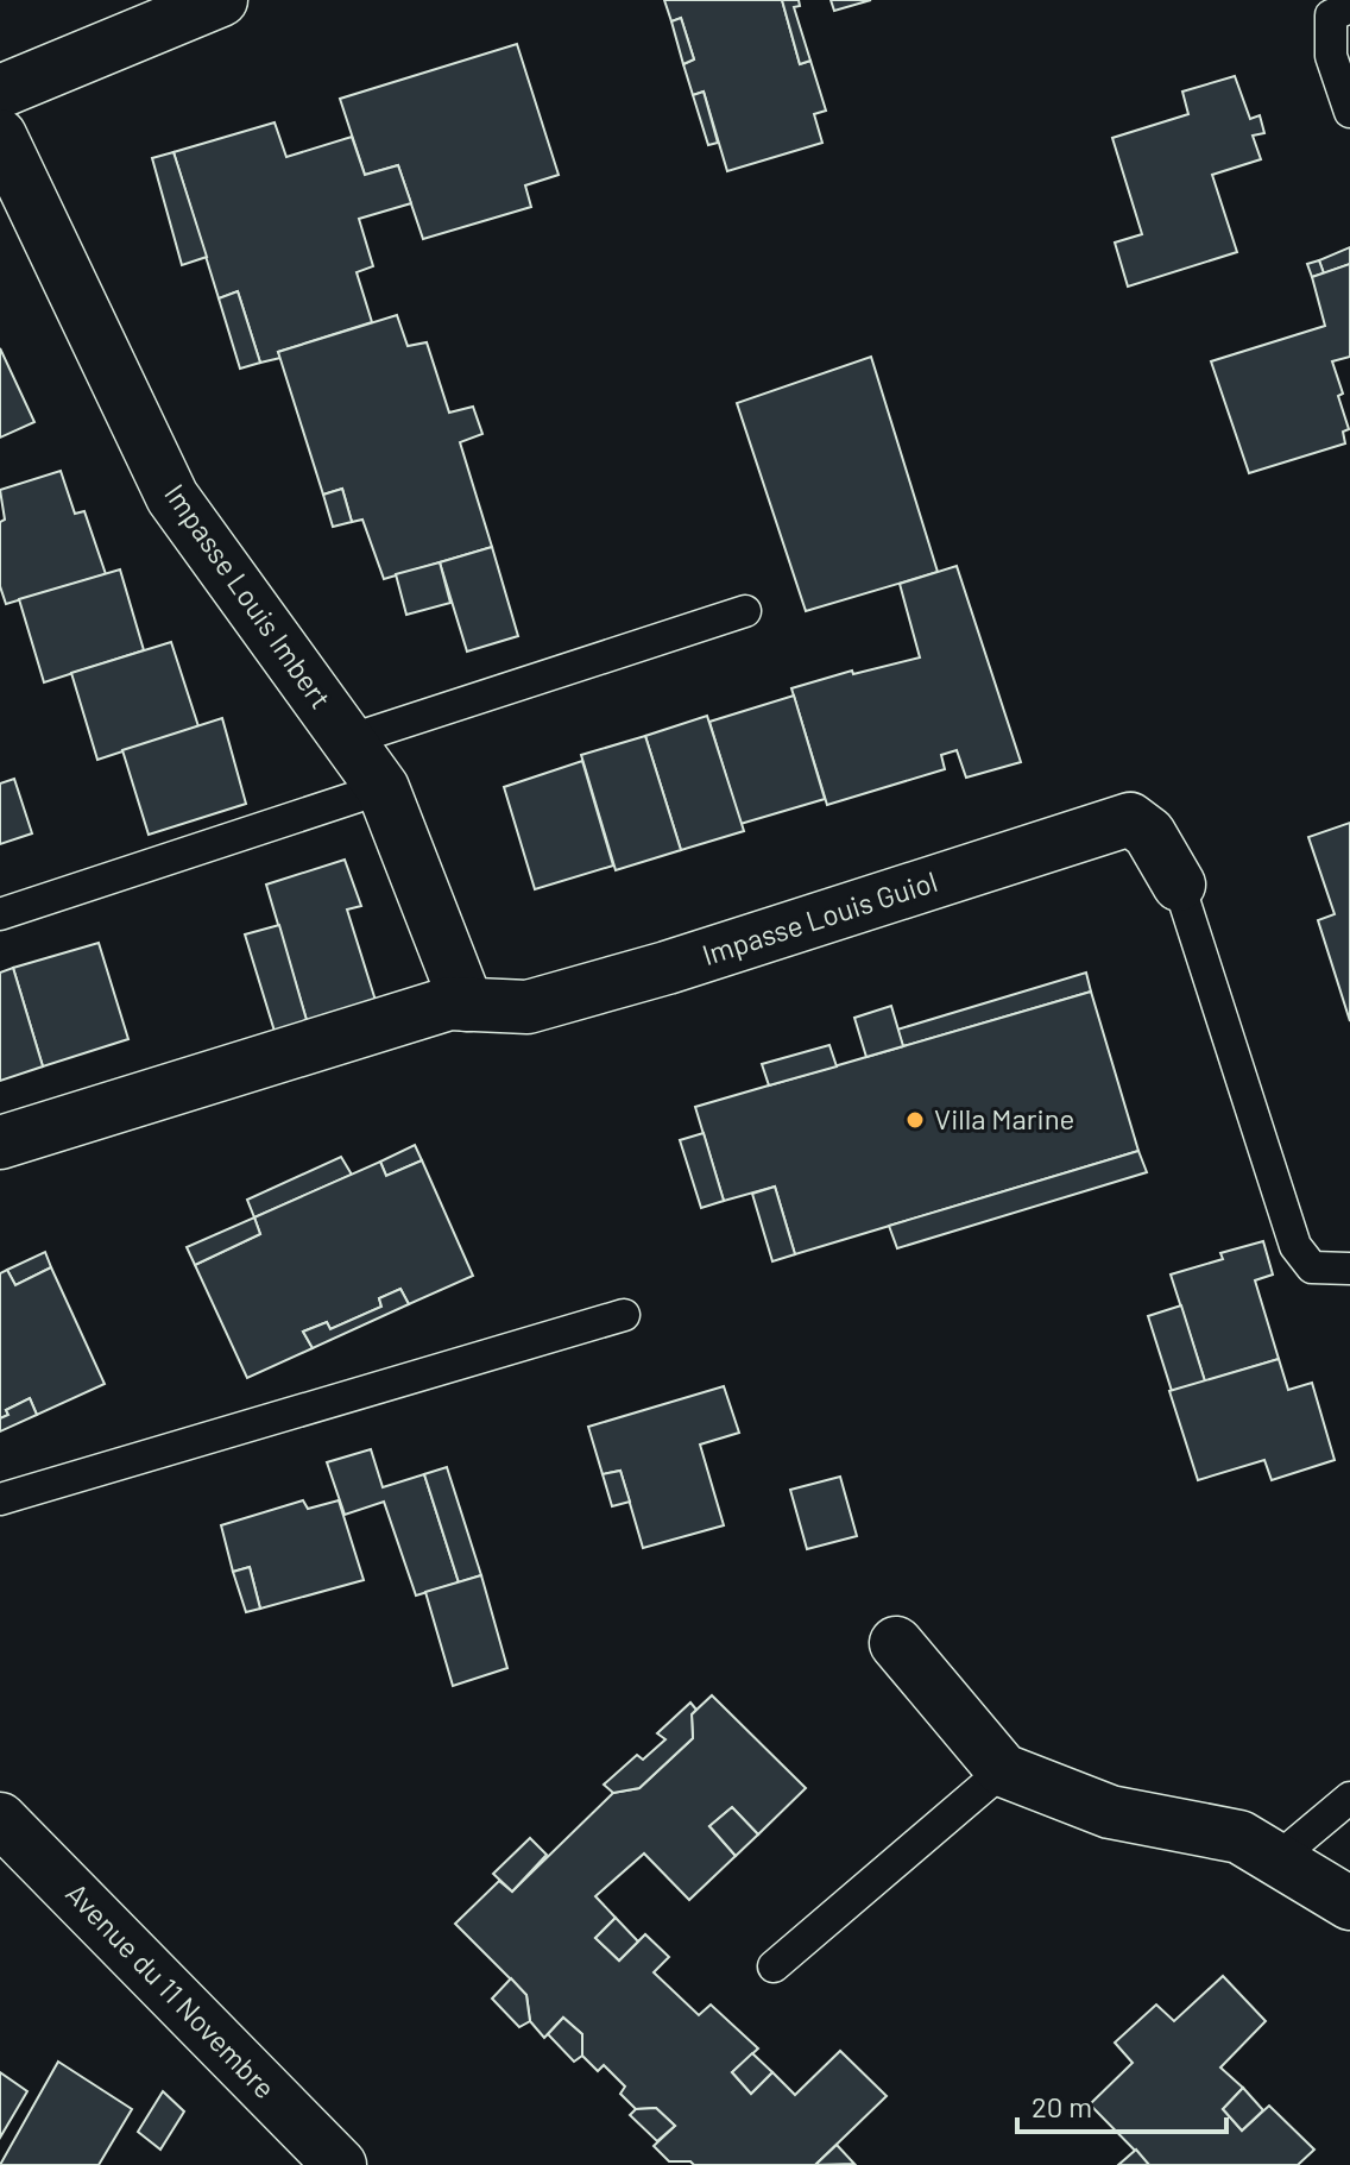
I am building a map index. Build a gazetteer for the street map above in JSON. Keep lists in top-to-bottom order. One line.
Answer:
{"streets":{"street":["Impasse Louis Imbert","Impasse Louis Guiol","Avenue du 11 Novembre"]},"crossings":[["Impasse Louis Imbert","Impasse Louis Guiol"]],"places":["Villa Marine"],"scale_bar":"20 m"}
